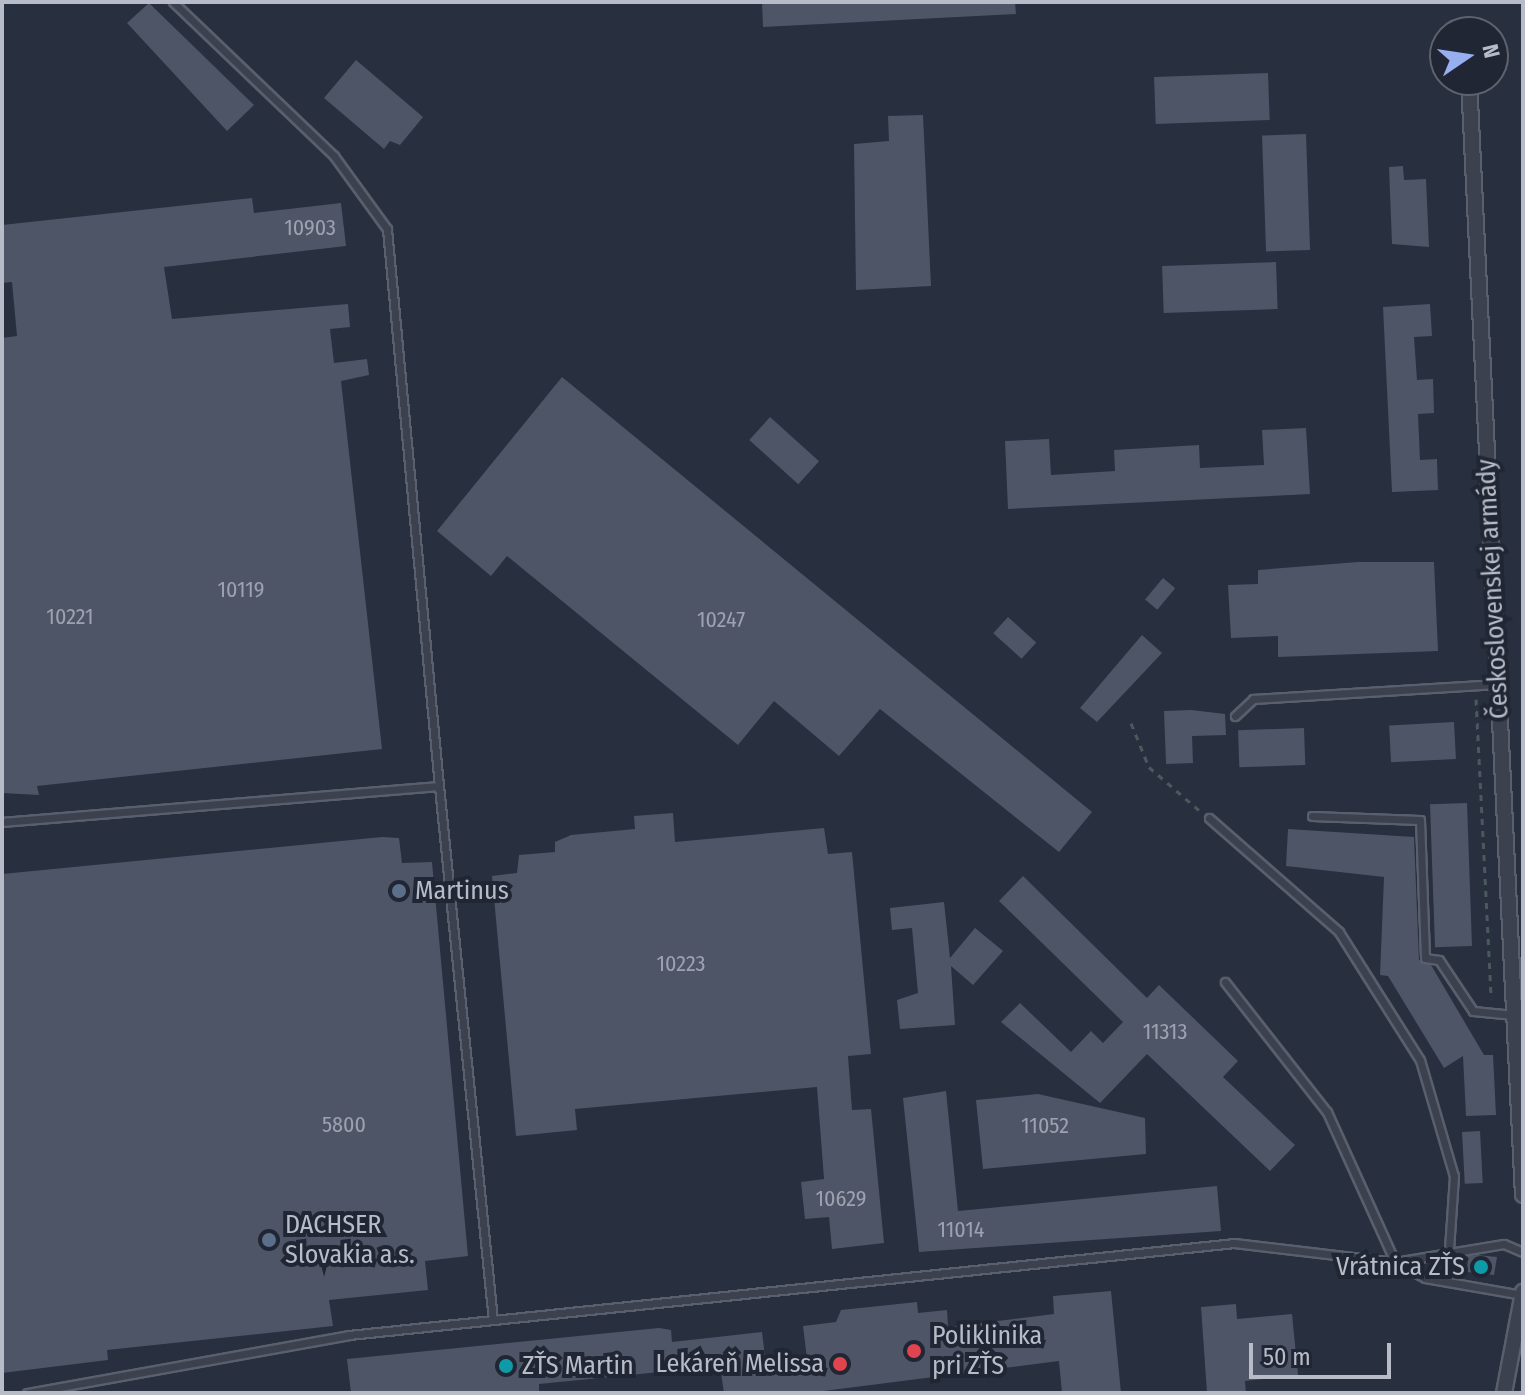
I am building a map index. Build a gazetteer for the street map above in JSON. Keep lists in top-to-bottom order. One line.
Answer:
{"streets":{"street":["Československej armády"]},"places":["Martinus","DACHSER Slovakia a.s.","Vrátnica ZŤS","Poliklinika pri ZŤS","Lekáreň Melissa","ZŤS Martin"],"house_numbers":["10903","10119","10221","10247","10223","11313","5800","11052","10629","11014"],"scale_bar":"50 m","north":"right"}
